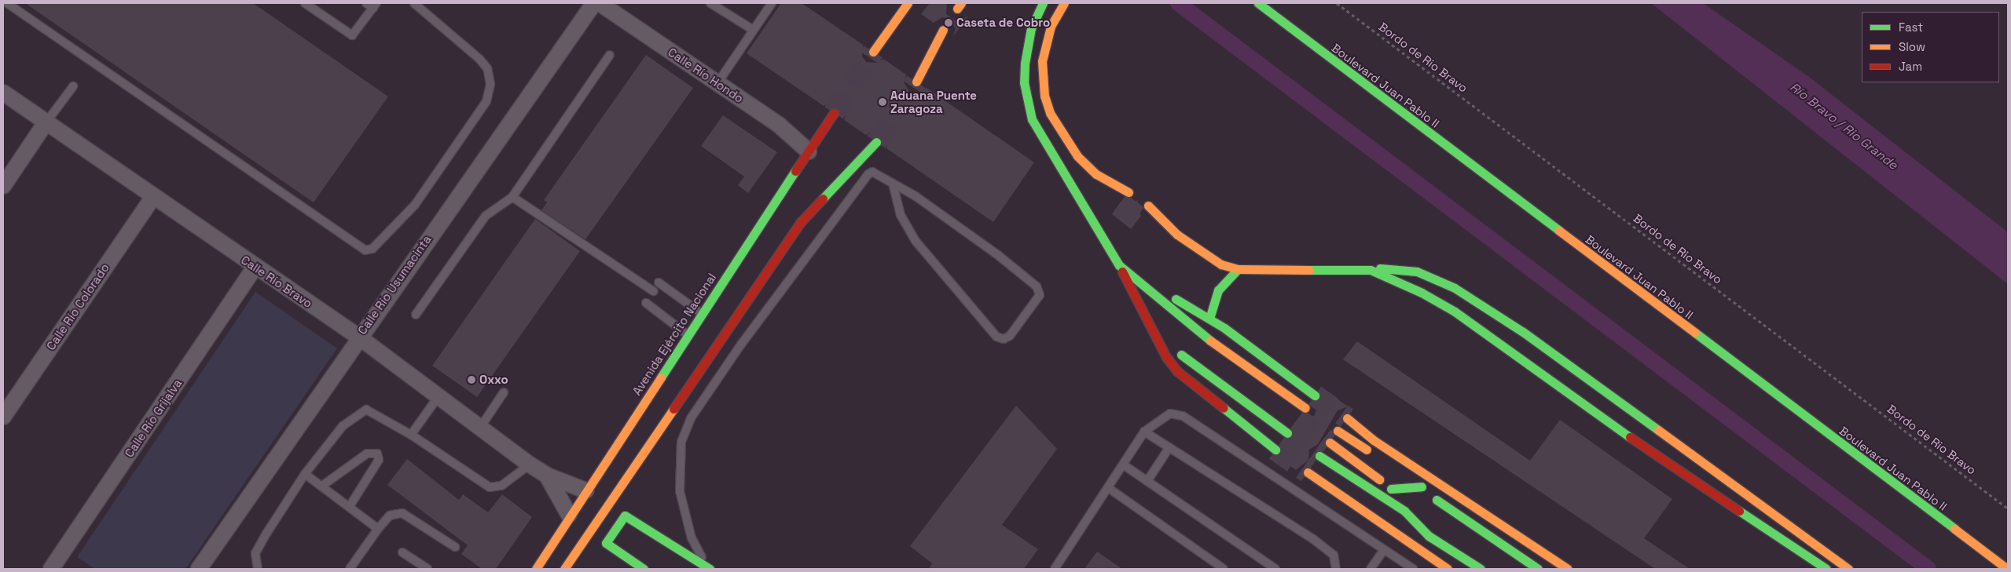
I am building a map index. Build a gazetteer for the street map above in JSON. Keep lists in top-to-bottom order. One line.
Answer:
{"streets":{"main road":["Boulevard Juan Pablo II","Avenida Ejército Nacional"],"street":["Calle Río Hondo","Calle Río Bravo","Calle Río Usumacinta","Calle Río Colorado","Calle Río Grijalva"],"path":["Bordo de Rio Bravo"]},"crossings":[["Calle Río Hondo","Avenida Ejército Nacional"],["Calle Río Bravo","Calle Río Usumacinta"],["Calle Río Bravo","Calle Río Colorado"],["Calle Río Bravo","Avenida Ejército Nacional"],["Calle Río Bravo","Calle Río Grijalva"]],"water":["Río Bravo / Rio Grande"],"places":["Caseta de Cobro","Aduana Puente Zaragoza","Oxxo"],"legend":["Fast","Slow","Jam"]}
